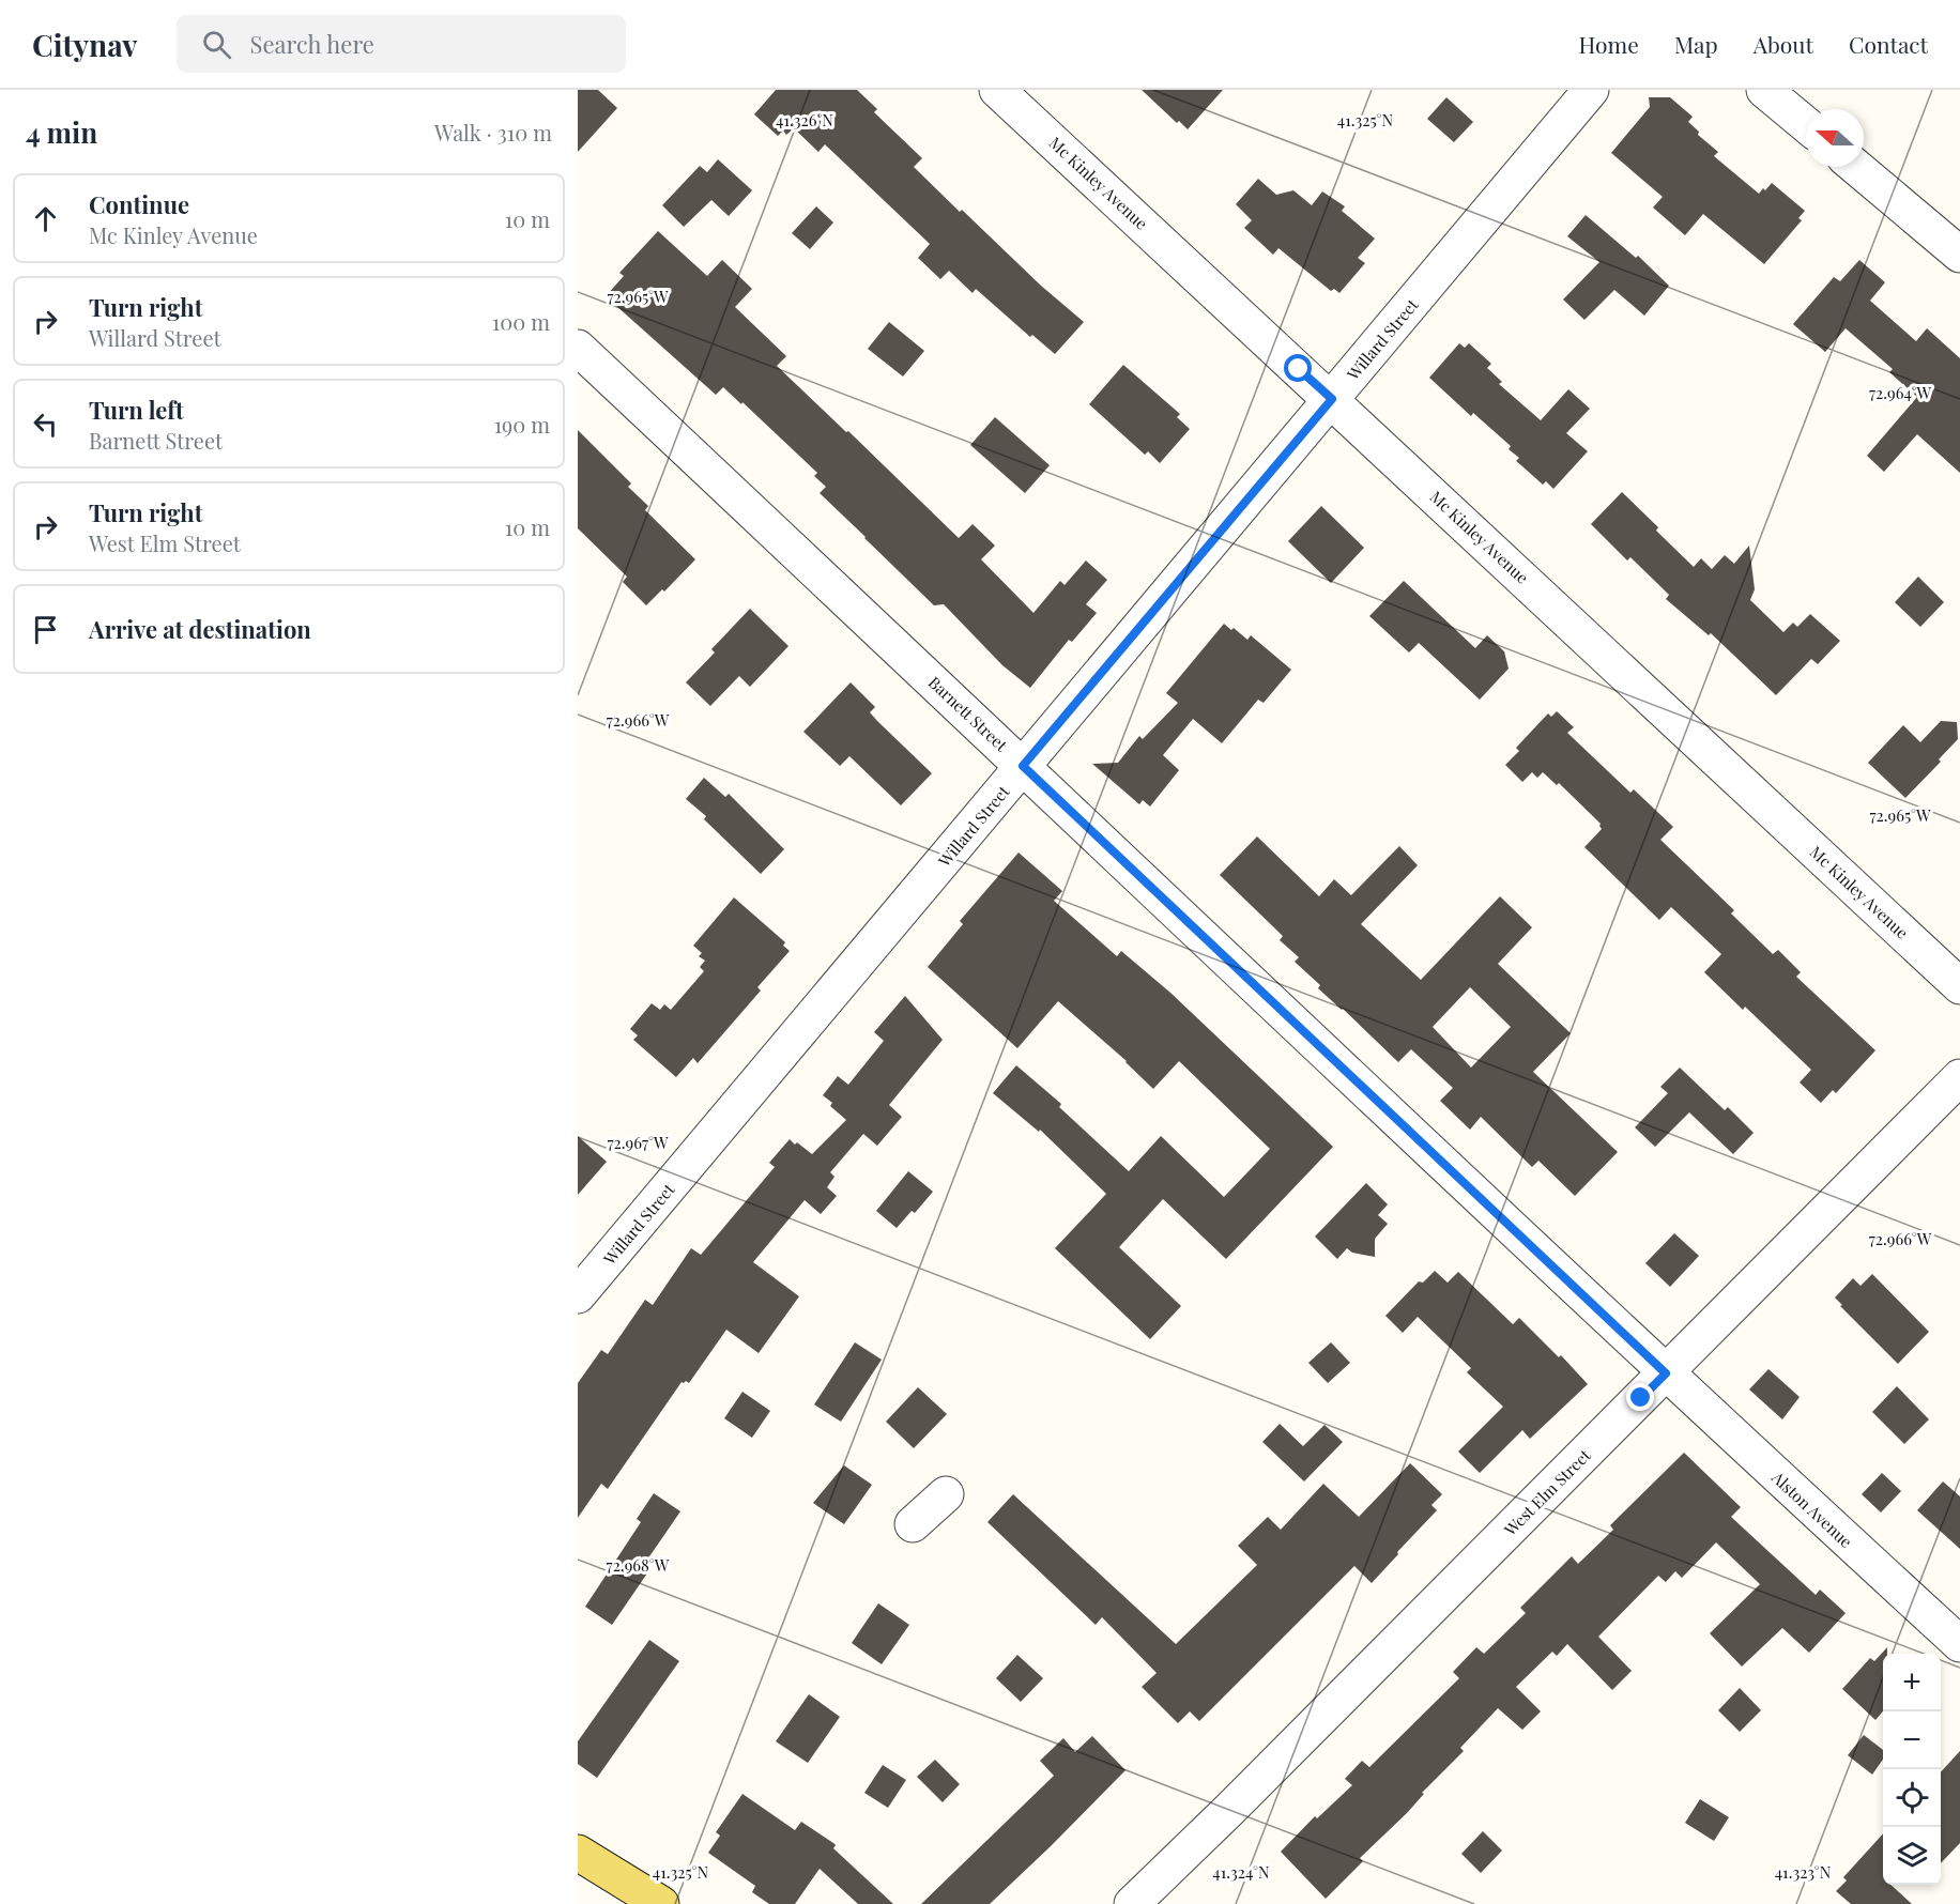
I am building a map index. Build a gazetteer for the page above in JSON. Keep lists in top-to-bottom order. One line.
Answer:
{"streets":{"street":["Mc Kinley Avenue","Willard Street","Barnett Street","West Elm Street","Alston Avenue"]},"crossings":[["Mc Kinley Avenue","Willard Street"],["Willard Street","Barnett Street"],["Barnett Street","West Elm Street"],["Barnett Street","Alston Avenue"],["West Elm Street","Alston Avenue"]],"north":"left","page":{"header":"Citynav","search":"Search here","nav":["Home","Map","About","Contact"],"heading":["4 min","Walk · 310 m"],"list":[["Continue","Mc Kinley Avenue","10 m"],["Turn right","Willard Street","100 m"],["Turn left","Barnett Street","190 m"],["Turn right","West Elm Street","10 m"],"Arrive at destination"],"map_buttons":["+","−"]},"coordinates":["41.326°N","41.325°N","72.965°W","72.964°W","72.966°W","72.967°W","72.968°W","41.324°N","41.323°N"]}
